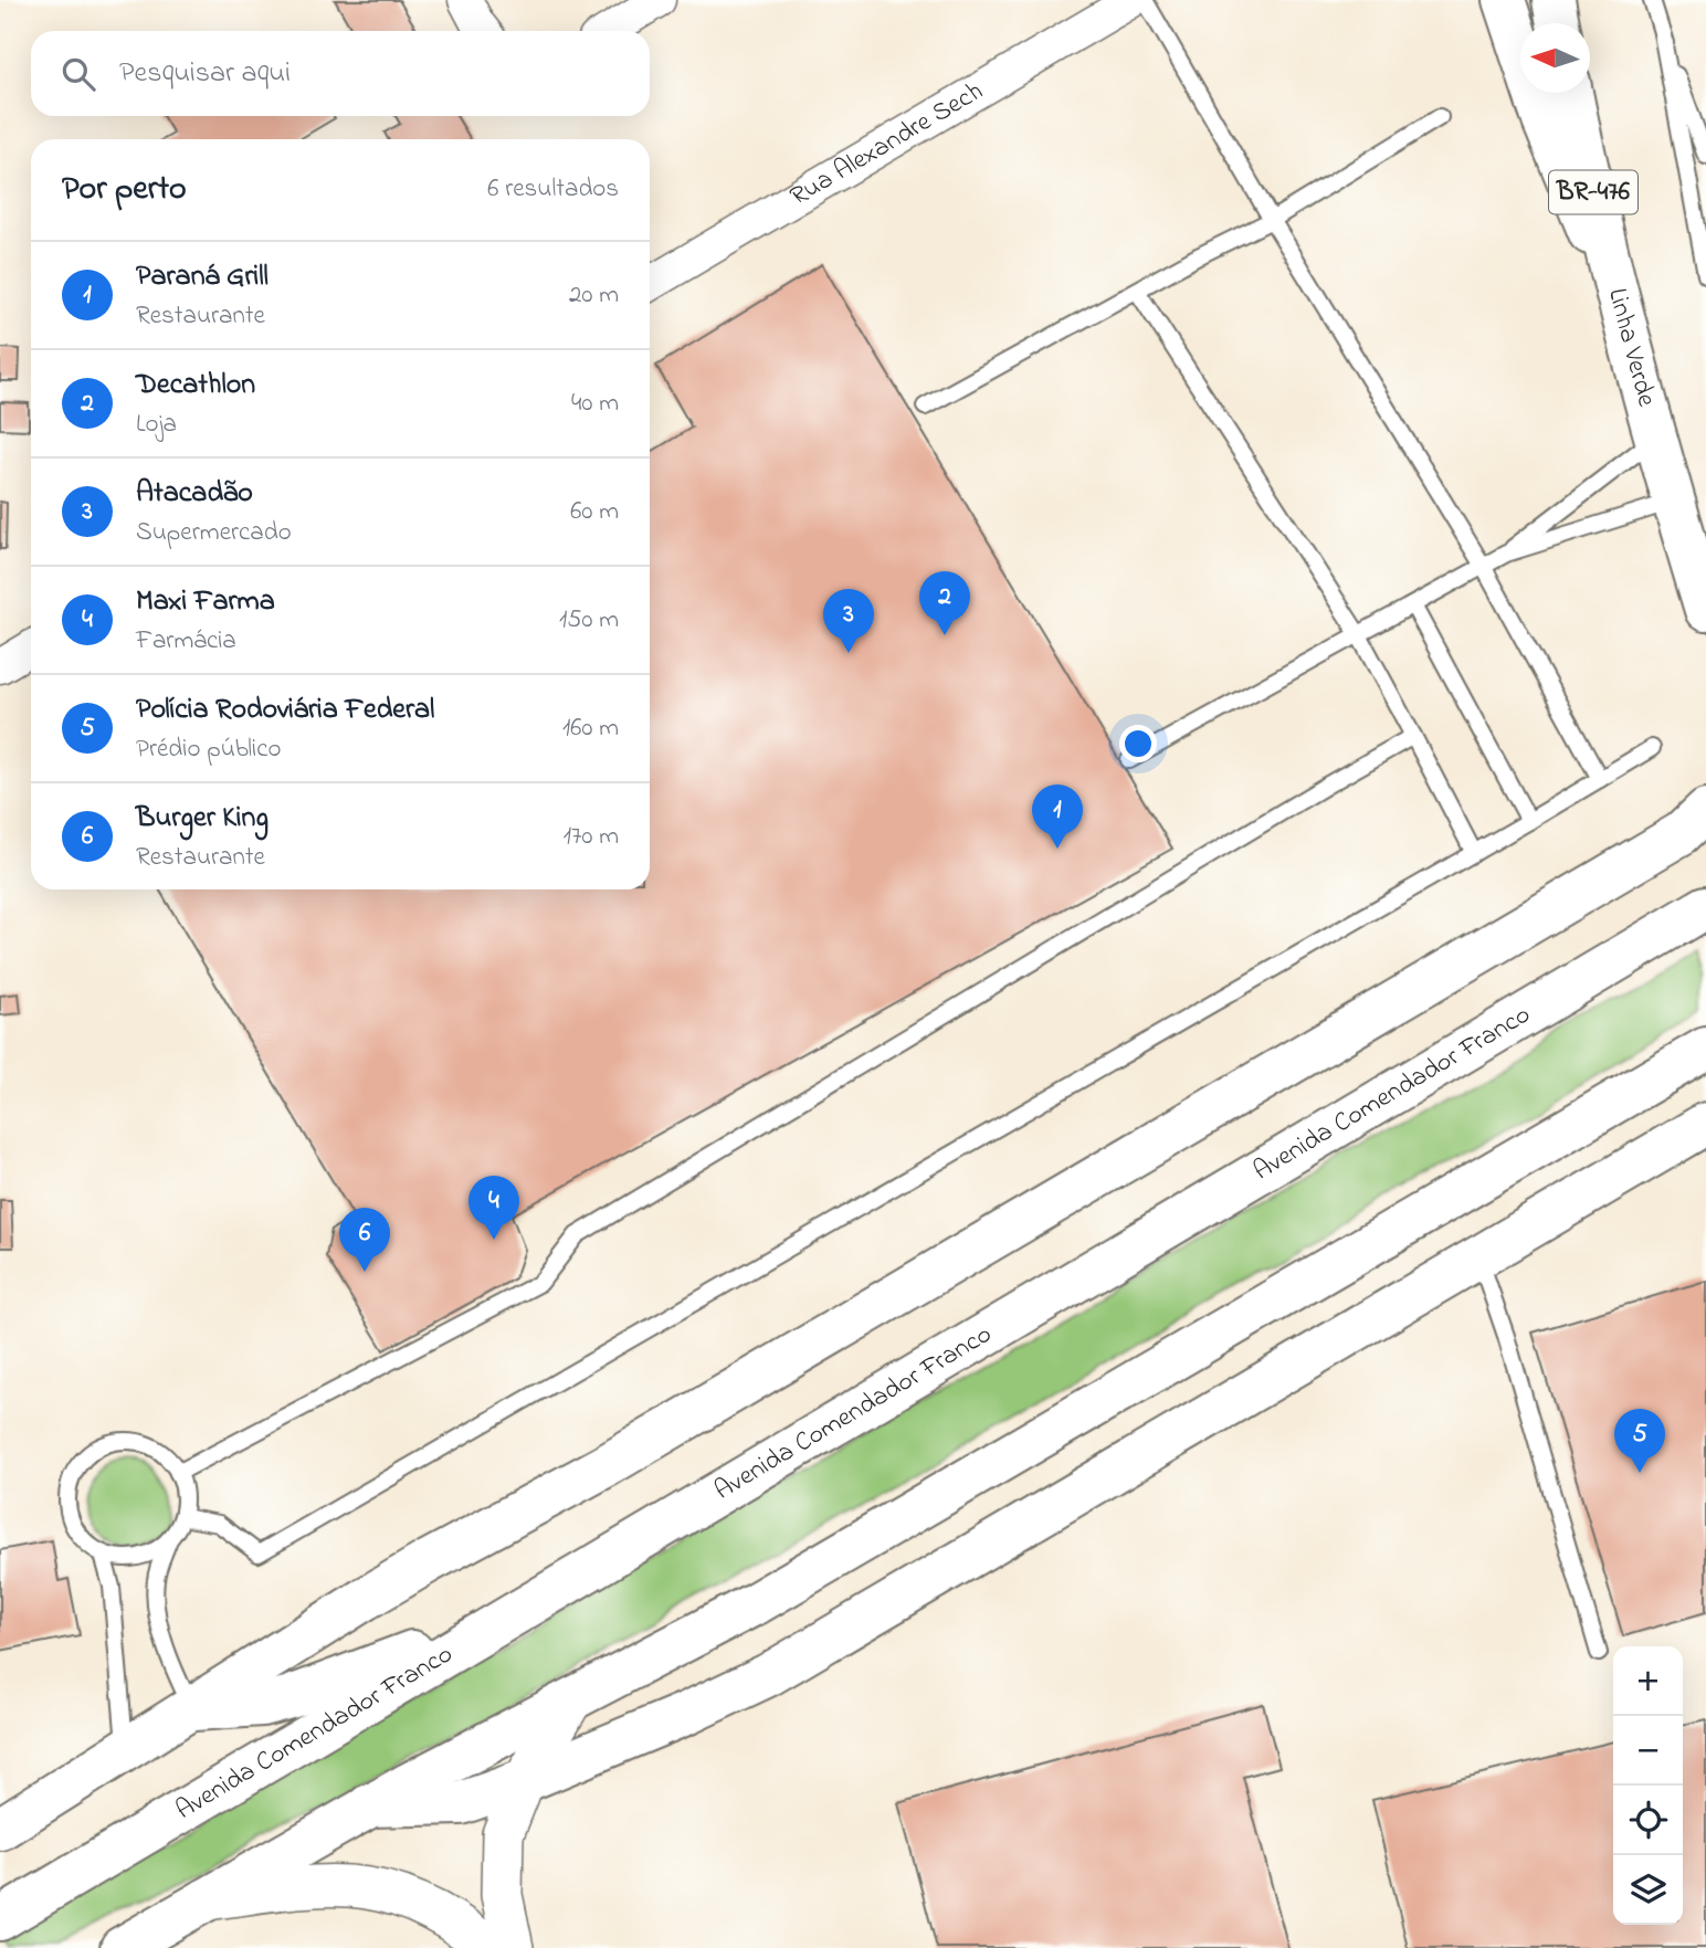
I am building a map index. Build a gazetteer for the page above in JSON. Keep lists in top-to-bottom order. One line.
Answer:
{"streets":{"main road":["BR-476","Linha Verde","Avenida Comendador Franco"],"street":["Rua Alexandre Sech"]},"north":"left","page":{"search":"Pesquisar aqui","heading":["Por perto","6 resultados"],"list":[{"mark":"1","name":"Paraná Grill","note":"Restaurante","value":"20 m"},{"mark":"2","name":"Decathlon","note":"Loja","value":"40 m"},{"mark":"3","name":"Atacadão","note":"Supermercado","value":"60 m"},{"mark":"4","name":"Maxi Farma","note":"Farmácia","value":"150 m"},{"mark":"5","name":"Polícia Rodoviária Federal","note":"Prédio público","value":"160 m"},{"mark":"6","name":"Burger King","note":"Restaurante","value":"170 m"}],"pins":["2","3","1","4","6","5"],"map_buttons":["+","−"]}}
